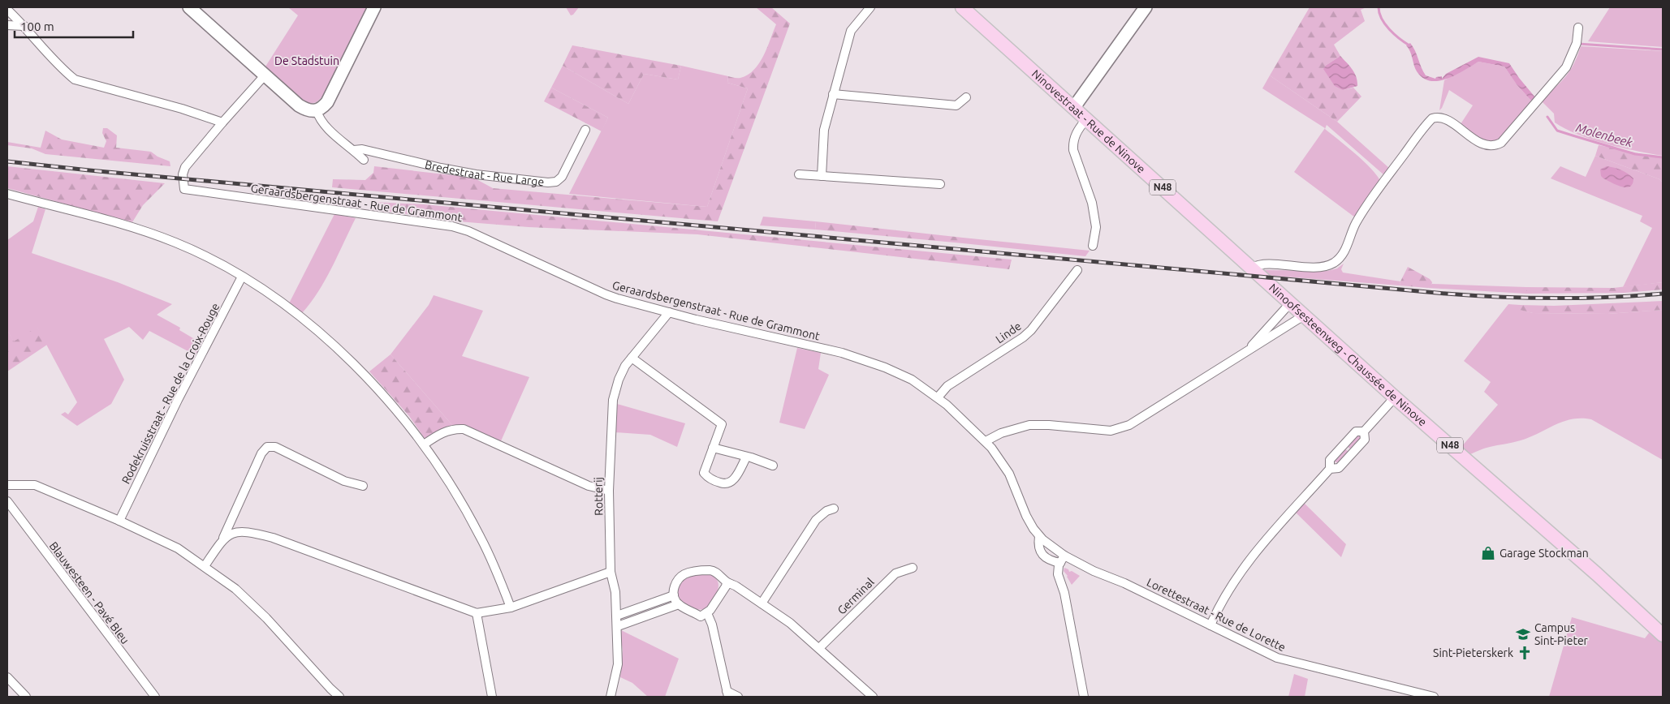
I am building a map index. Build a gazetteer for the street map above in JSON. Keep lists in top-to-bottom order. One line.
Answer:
{"streets":{"main road":["Ninovestraat - Rue de Ninove","N48","Ninoofsesteenweg - Chaussée de Ninove"],"street":["Bredestraat - Rue Large","Geraardsbergenstraat - Rue de Grammont","Linde","Rodekruisstraat - Rue de la Croix-Rouge","Rotterij","Blauwesteen - Pavé Bleu","Germinal","Lorettestraat - Rue de Lorette"]},"crossings":[["Ninovestraat - Rue de Ninove","Ninoofsesteenweg - Chaussée de Ninove"],["Geraardsbergenstraat - Rue de Grammont","Linde"],["Geraardsbergenstraat - Rue de Grammont","Rotterij"],["Geraardsbergenstraat - Rue de Grammont","Lorettestraat - Rue de Lorette"]],"water":["Molenbeek"],"parks":["De Stadstuin"],"places":{"shop":["Garage Stockman"],"school or university":["Campus Sint-Pieter"],"church":["Sint-Pieterskerk"]},"scale_bar":"100 m"}
